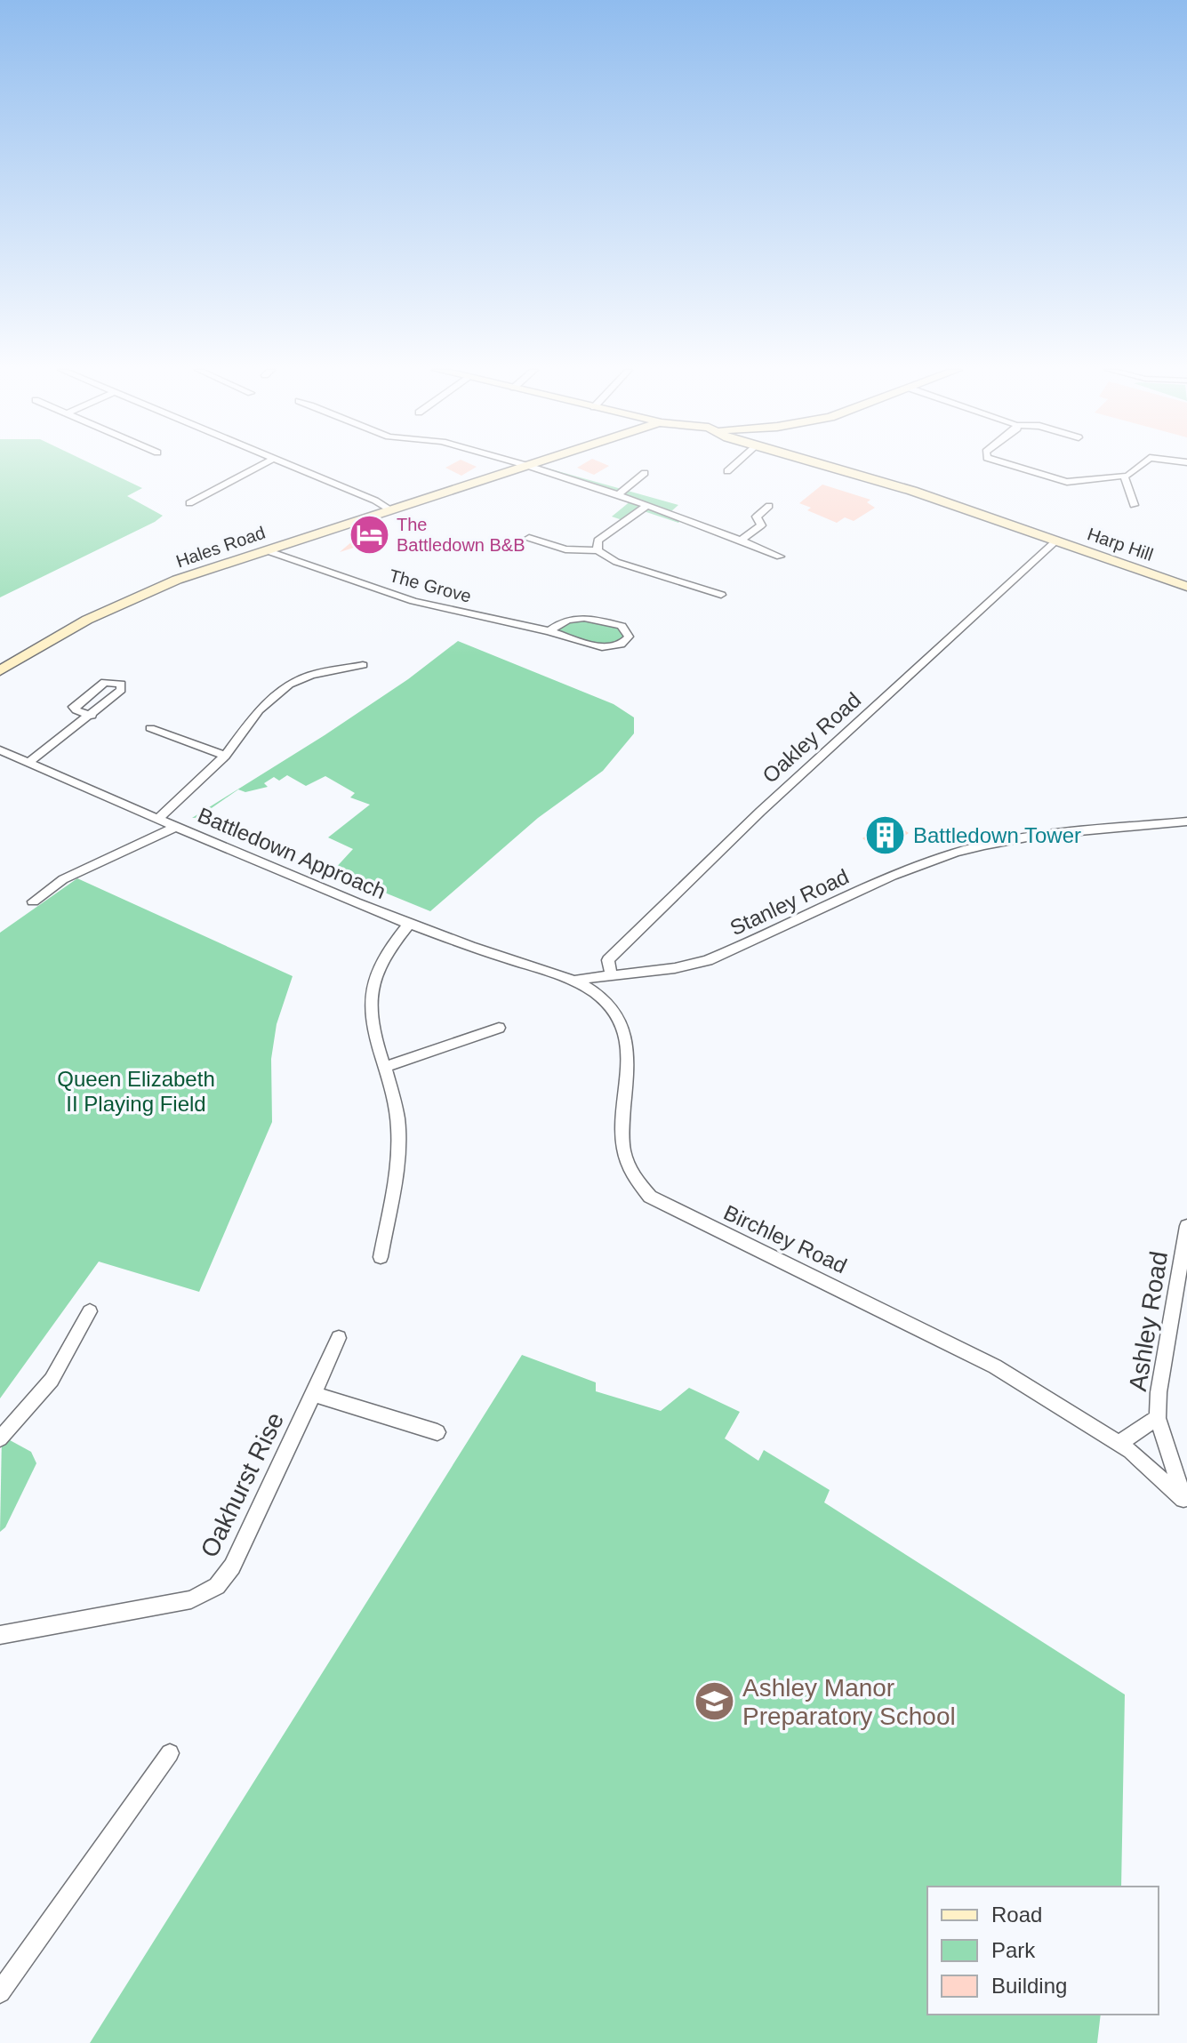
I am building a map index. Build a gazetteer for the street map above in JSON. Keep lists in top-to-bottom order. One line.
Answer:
{"streets":{"main road":["Harp Hill","Hales Road"],"street":["The Grove","Oakley Road","Battledown Approach","Stanley Road","Birchley Road","Ashley Road","Oakhurst Rise"]},"crossings":[["Harp Hill","Oakley Road"],["Hales Road","The Grove"],["Oakley Road","Stanley Road"],["Battledown Approach","Stanley Road"],["Battledown Approach","Birchley Road"],["Stanley Road","Birchley Road"],["Birchley Road","Ashley Road"]],"parks":["Queen Elizabeth II Playing Field"],"places":{"hotel":["The Battledown B&B"],"building":["Battledown Tower"],"school or university":["Ashley Manor Preparatory School"]},"legend":["Road","Park","Building"]}
